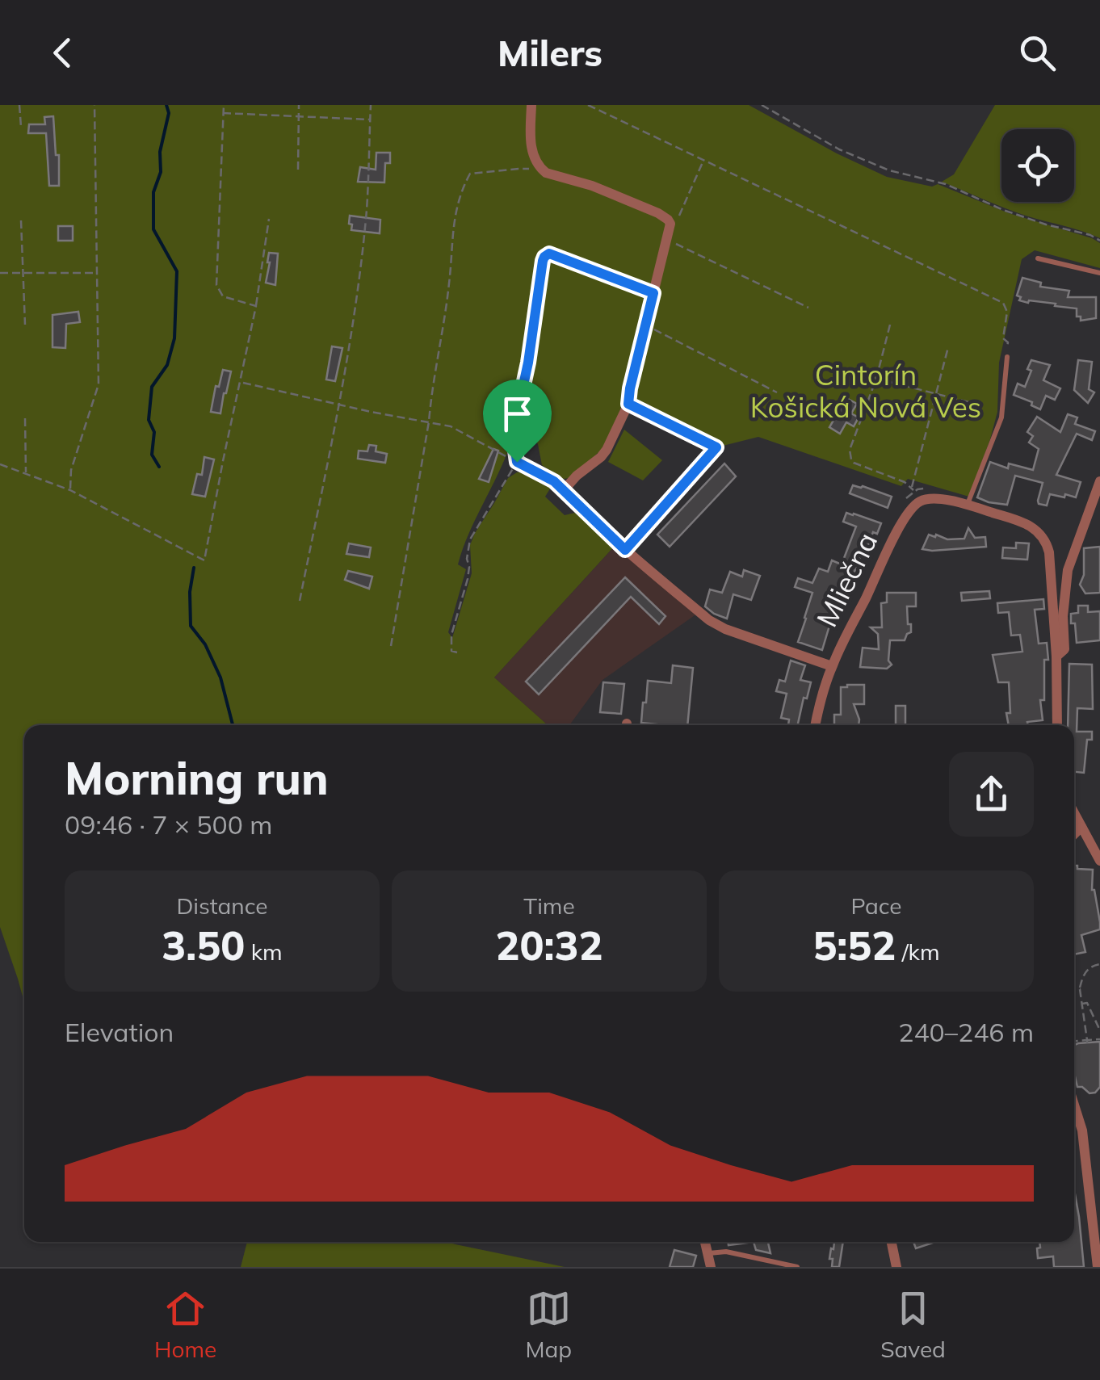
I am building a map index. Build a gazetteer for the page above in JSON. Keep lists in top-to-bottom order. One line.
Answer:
{"streets":{"street":["Mliečna"]},"parks":["Cintorín Košická Nová Ves"],"page":{"header":"Milers","heading":["Morning run","09:46 · 7 × 500 m"],"stats":[["Distance","3.50 km"],["Time","20:32"],["Pace","5:52 /km"]],"chart":["Elevation","240–246 m"],"tabs":["Home","Map","Saved"]}}
